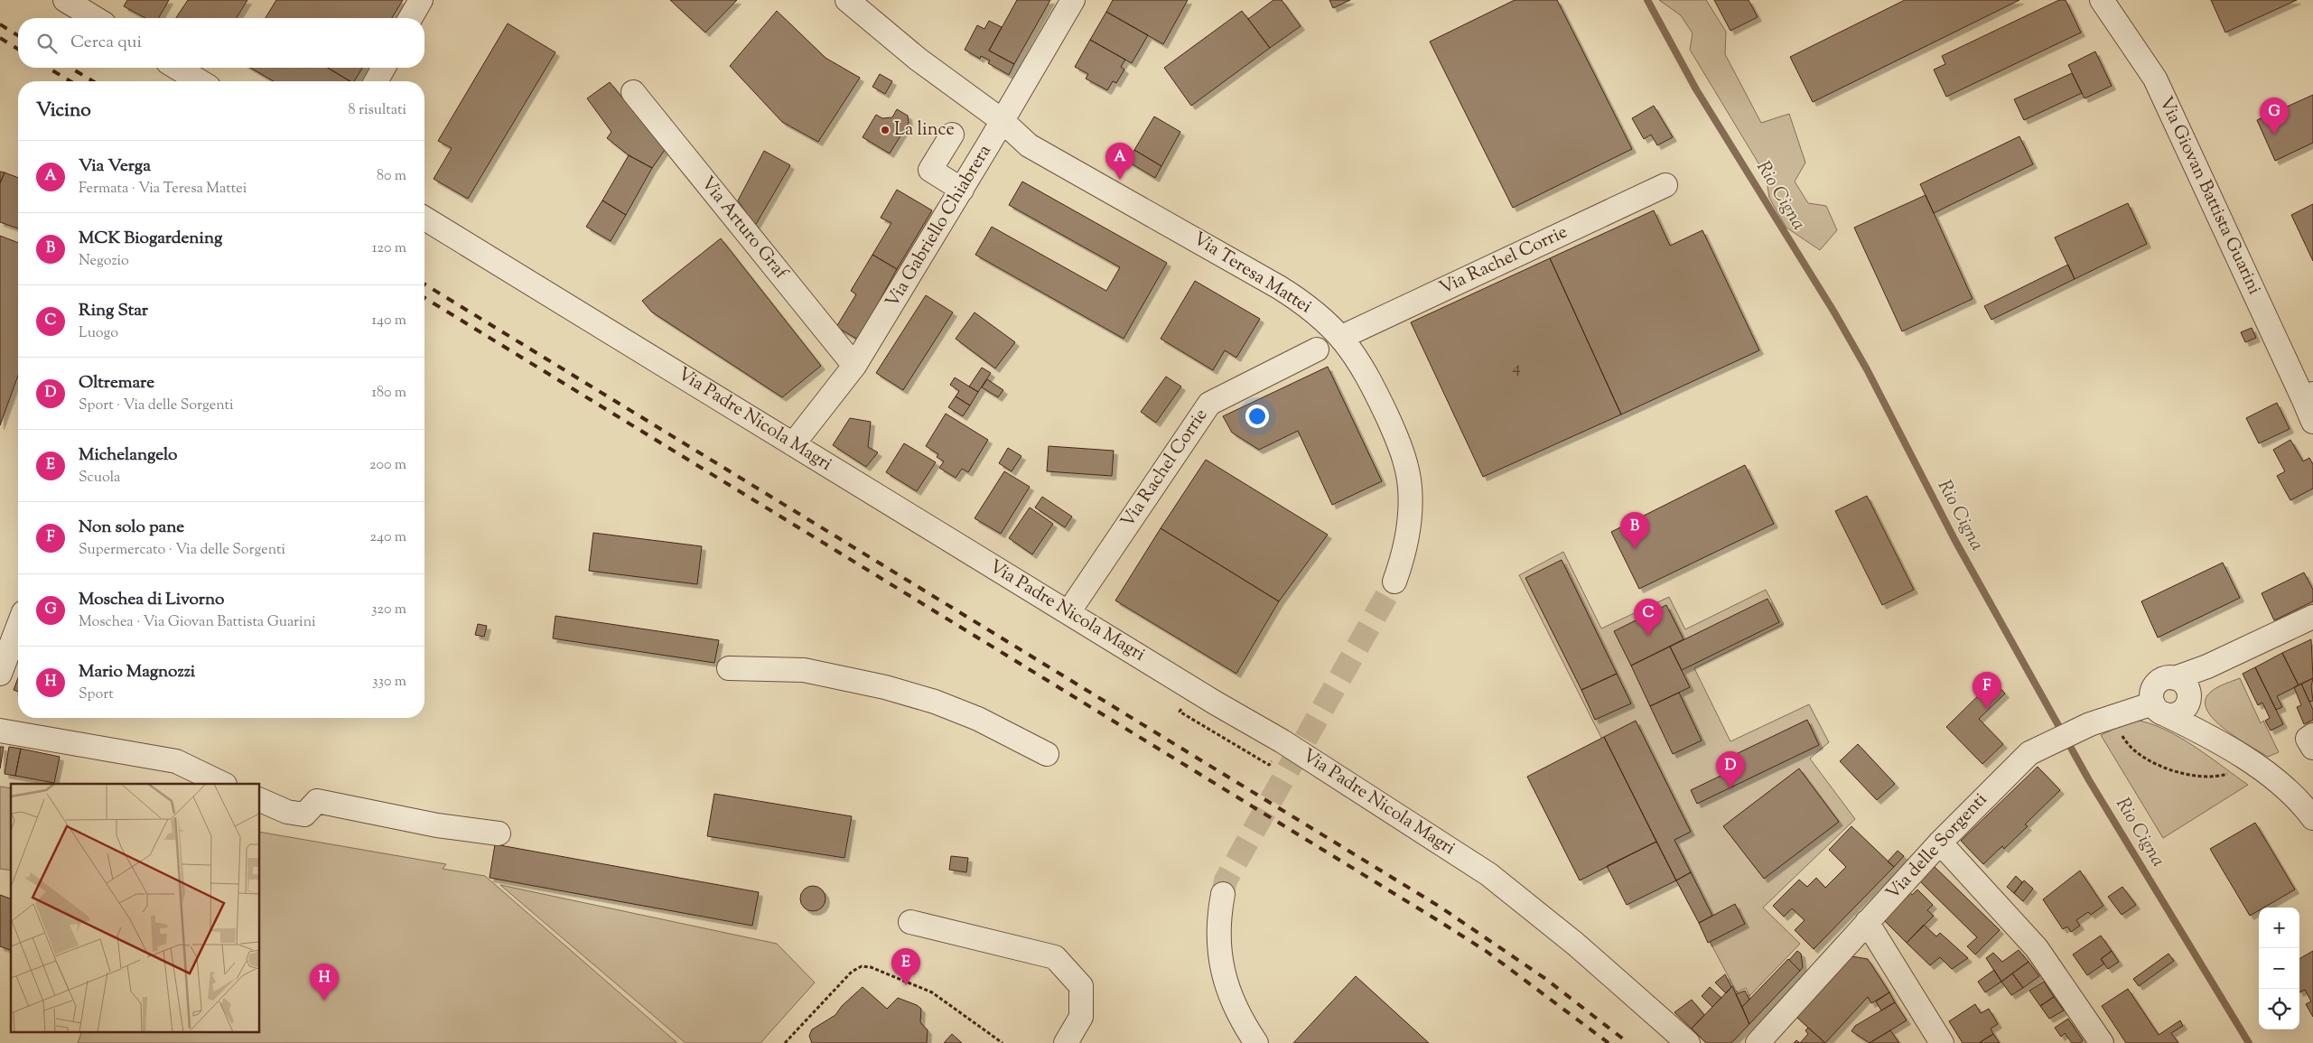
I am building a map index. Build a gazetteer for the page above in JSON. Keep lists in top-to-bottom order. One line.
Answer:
{"streets":{"street":["Via Giovan Battista Guarini","Via Gabriello Chiabrera","Via Arturo Graf","Via Rachel Corrie","Via Teresa Mattei","Via Padre Nicola Magri","Via delle Sorgenti"]},"crossings":[["Via Gabriello Chiabrera","Via Arturo Graf"],["Via Gabriello Chiabrera","Via Teresa Mattei"],["Via Gabriello Chiabrera","Via Padre Nicola Magri"],["Via Rachel Corrie","Via Teresa Mattei"],["Via Rachel Corrie","Via Padre Nicola Magri"]],"water":["Rio Cigna"],"places":["La lince"],"house_numbers":["4"],"page":{"search":"Cerca qui","heading":["Vicino","8 risultati"],"pins":["G","A","B","C","F","D","E","H"],"list":[{"mark":"A","name":"Via Verga","note":"Fermata · Via Teresa Mattei","value":"80 m"},{"mark":"B","name":"MCK Biogardening","note":"Negozio","value":"120 m"},{"mark":"C","name":"Ring Star","note":"Luogo","value":"140 m"},{"mark":"D","name":"Oltremare","note":"Sport · Via delle Sorgenti","value":"180 m"},{"mark":"E","name":"Michelangelo","note":"Scuola","value":"200 m"},{"mark":"F","name":"Non solo pane","note":"Supermercato · Via delle Sorgenti","value":"240 m"},{"mark":"G","name":"Moschea di Livorno","note":"Moschea · Via Giovan Battista Guarini","value":"320 m"},{"mark":"H","name":"Mario Magnozzi","note":"Sport","value":"330 m"}],"map_buttons":["+","−"]}}
